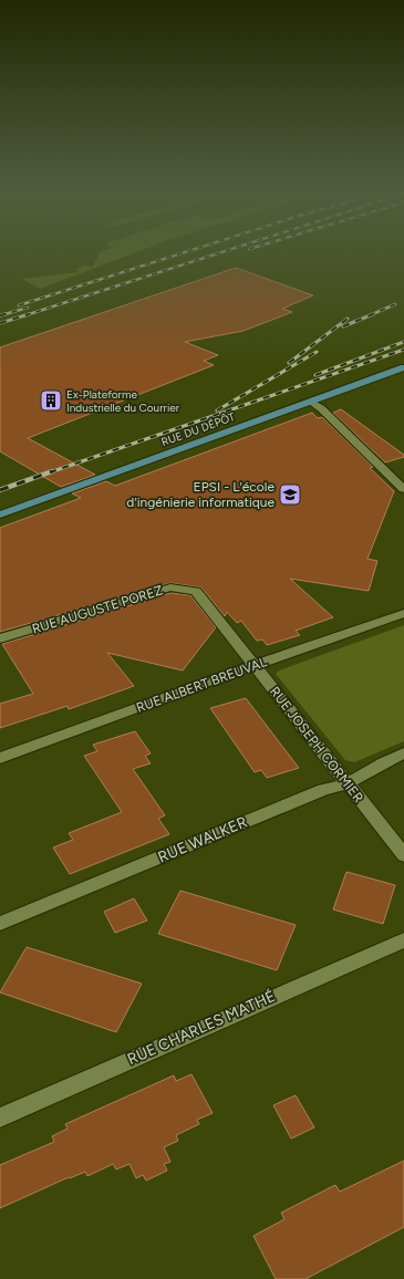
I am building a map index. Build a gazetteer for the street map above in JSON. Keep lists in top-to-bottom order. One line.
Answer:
{"streets":{"main road":["RUE DU DÉPÔT"],"street":["RUE AUGUSTE POREZ","RUE ALBERT BREUVAL","RUE JOSEPH CORMIER","RUE WALKER","RUE CHARLES MATHÉ"]},"crossings":[["RUE AUGUSTE POREZ","RUE JOSEPH CORMIER"],["RUE ALBERT BREUVAL","RUE JOSEPH CORMIER"],["RUE JOSEPH CORMIER","RUE WALKER"]],"places":{"building":["Ex-Plateforme Industrielle du Courrier"],"school or university":["EPSI - L'école d'ingénierie informatique"]}}
